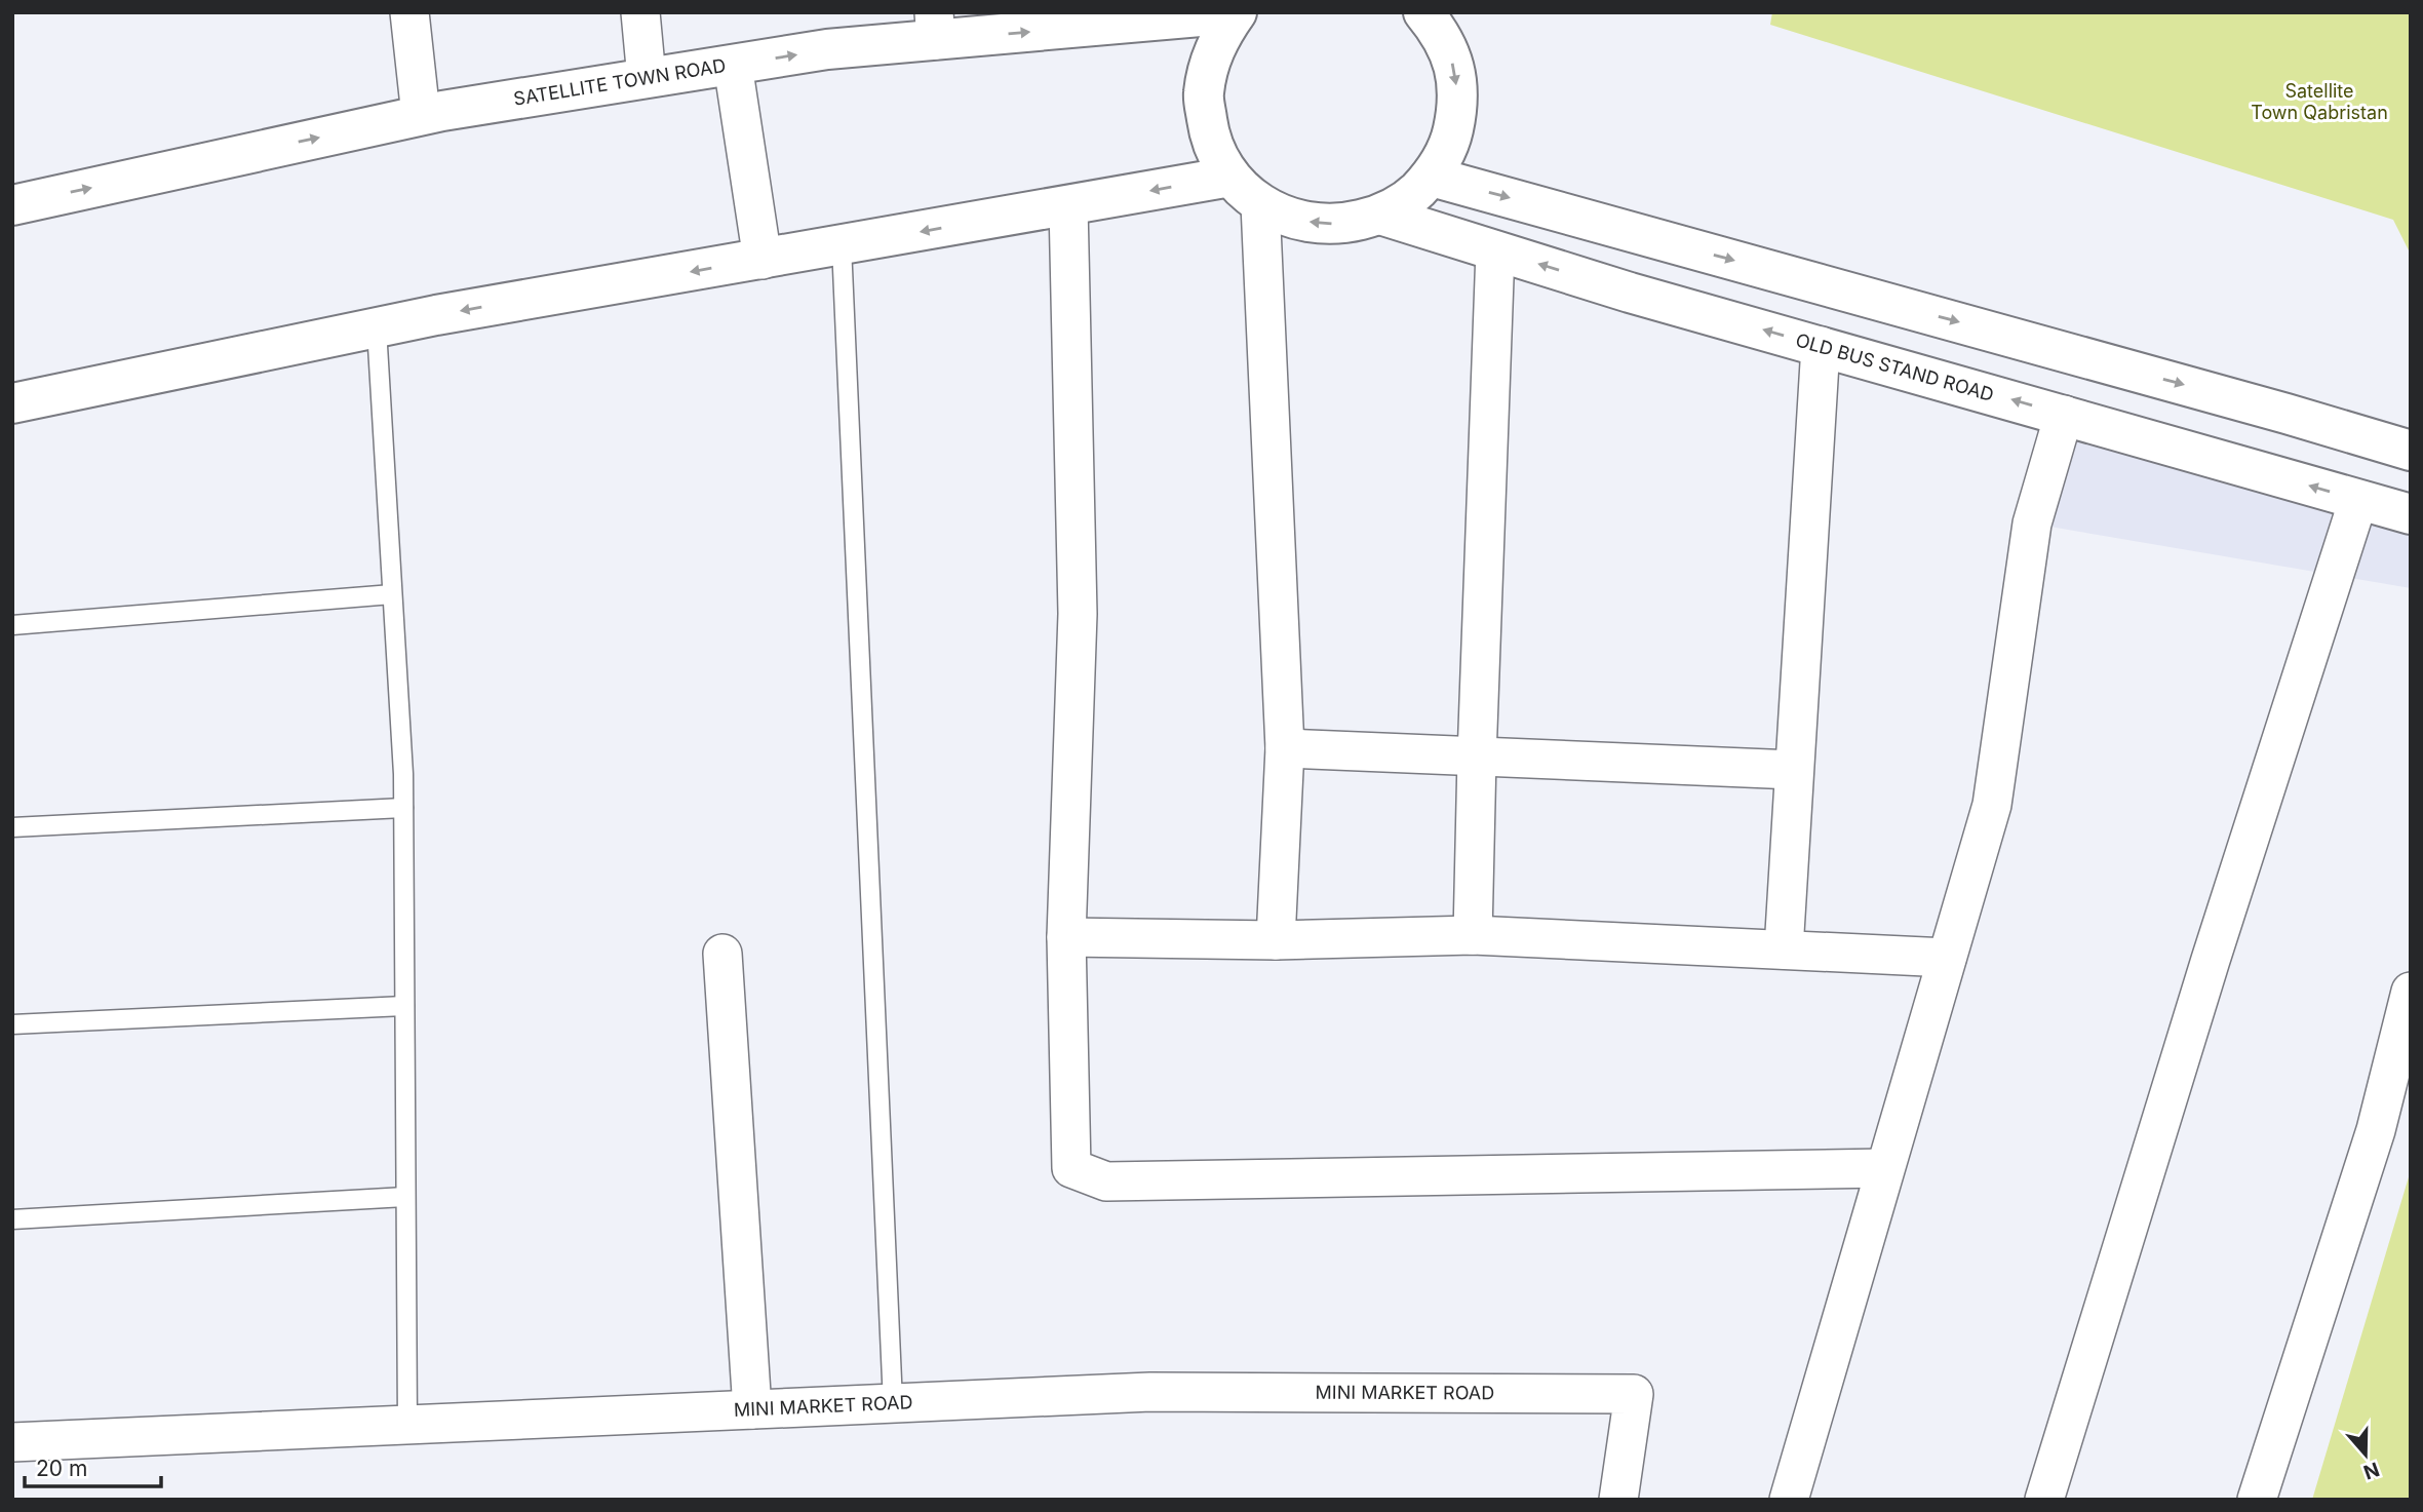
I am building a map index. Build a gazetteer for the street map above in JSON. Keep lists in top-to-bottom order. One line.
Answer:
{"streets":{"main road":["SATELLITE TOWN ROAD","OLD BUS STAND ROAD"],"street":["MINI MARKET ROAD"]},"parks":["Satellite Town Qabristan"],"scale_bar":"20 m","north":"bottom"}
